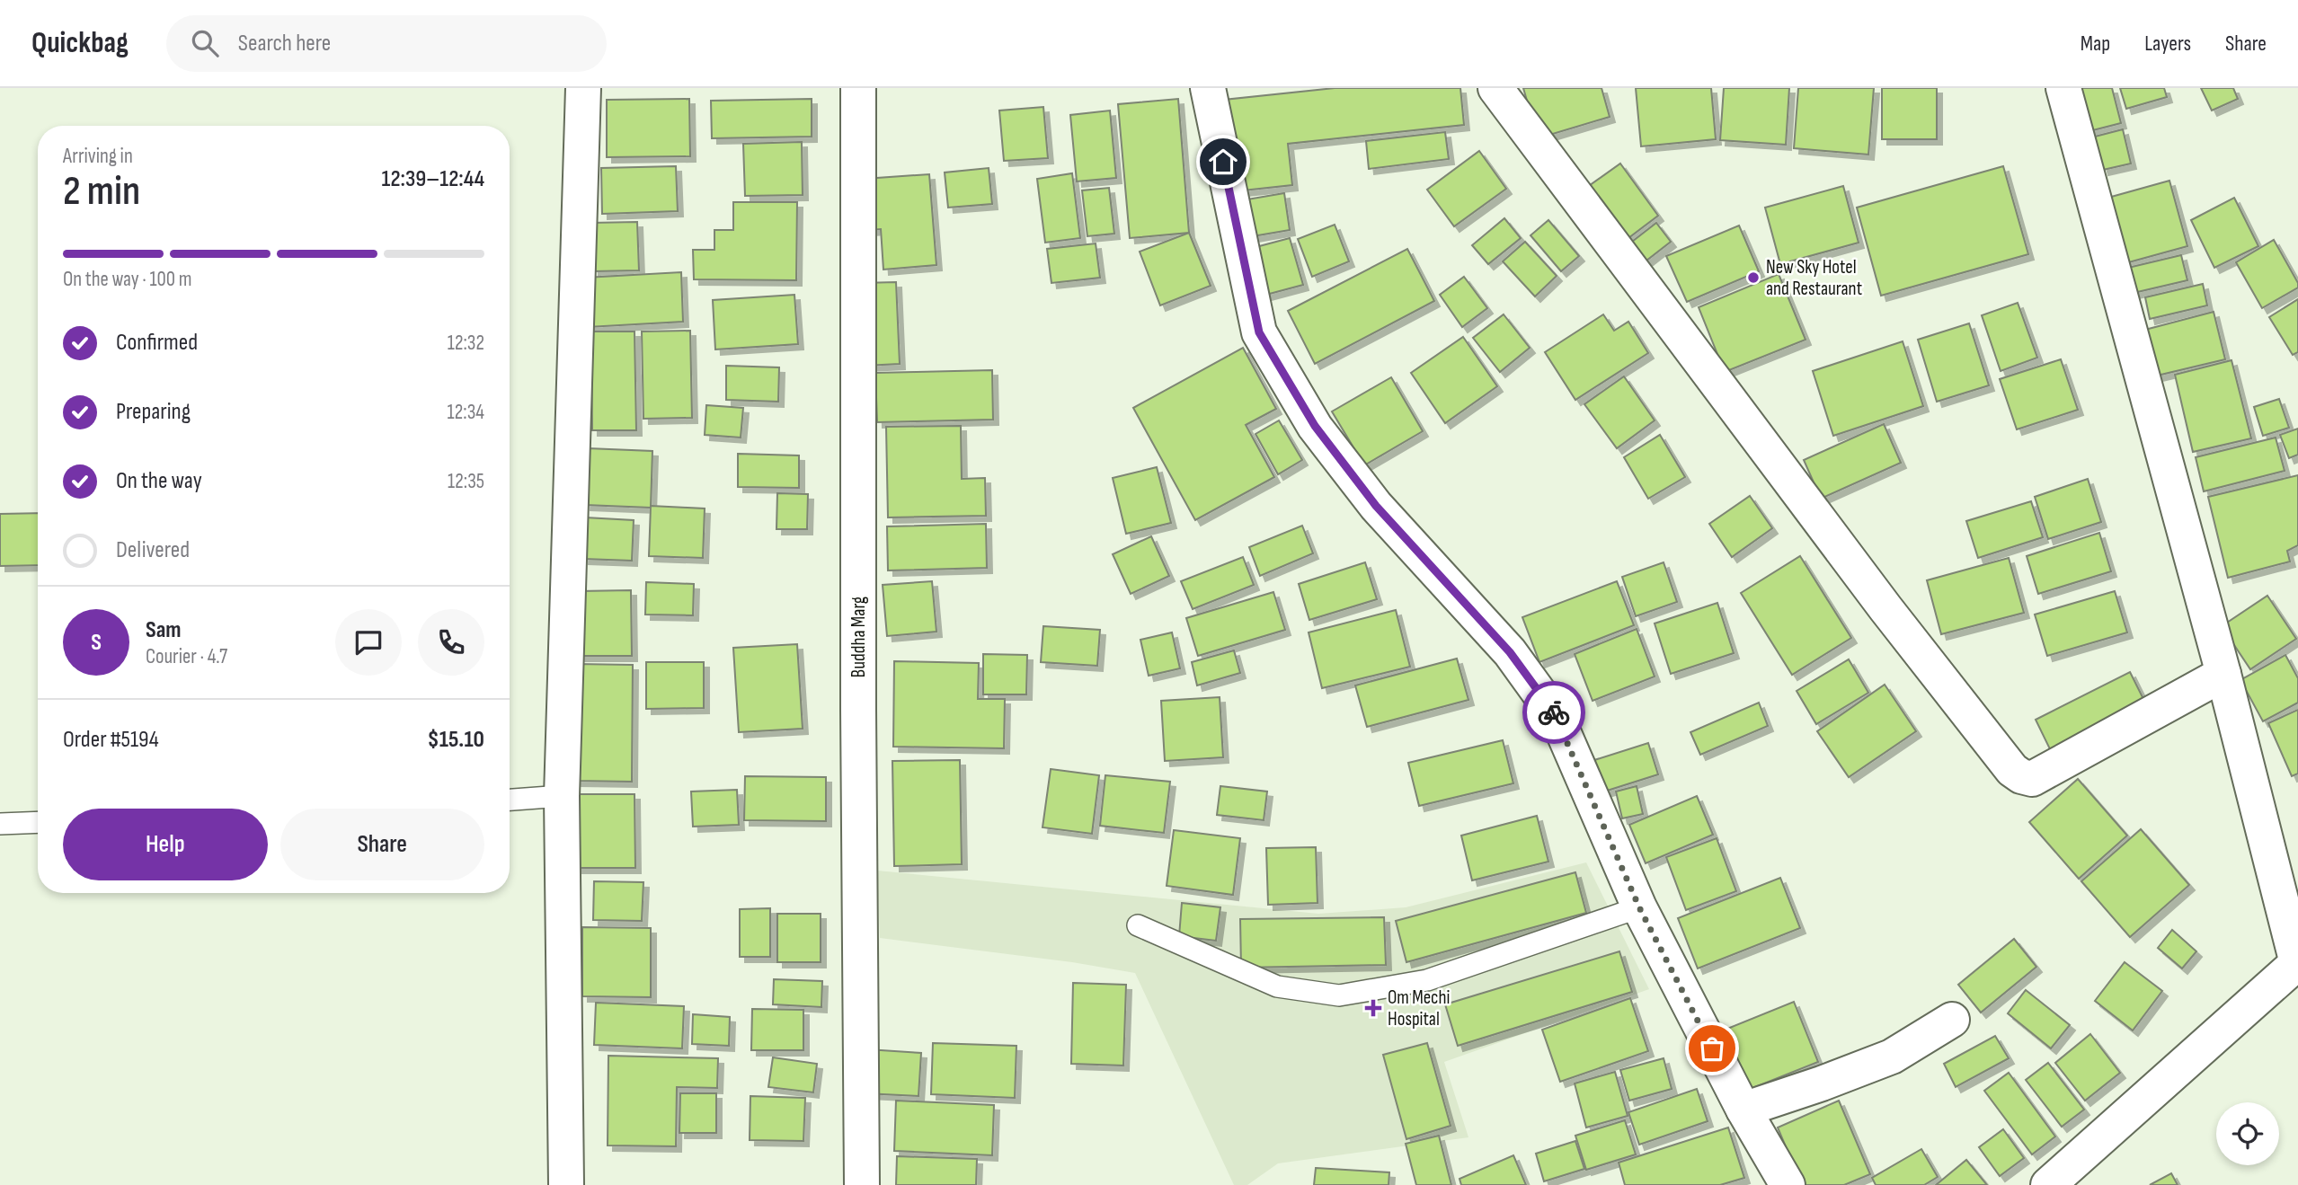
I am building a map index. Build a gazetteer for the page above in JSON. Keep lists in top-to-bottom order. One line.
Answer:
{"streets":{"street":["Buddha Marg"]},"places":{"other":["New Sky Hotel and Restaurant"],"health":["Om Mechi Hospital"]},"page":{"header":"Quickbag","search":"Search here","nav":["Map","Layers","Share"],"heading":["2 min","Arriving in","12:39–12:44"],"panel":["Sam","Courier · 4.7","Order #5194","$15.10"],"bar":"On the way · 100 m","list":[["Confirmed","12:32"],["Preparing","12:34"],["On the way","12:35"],"Delivered"],"round":"S","buttons":["Help","Share"]}}
